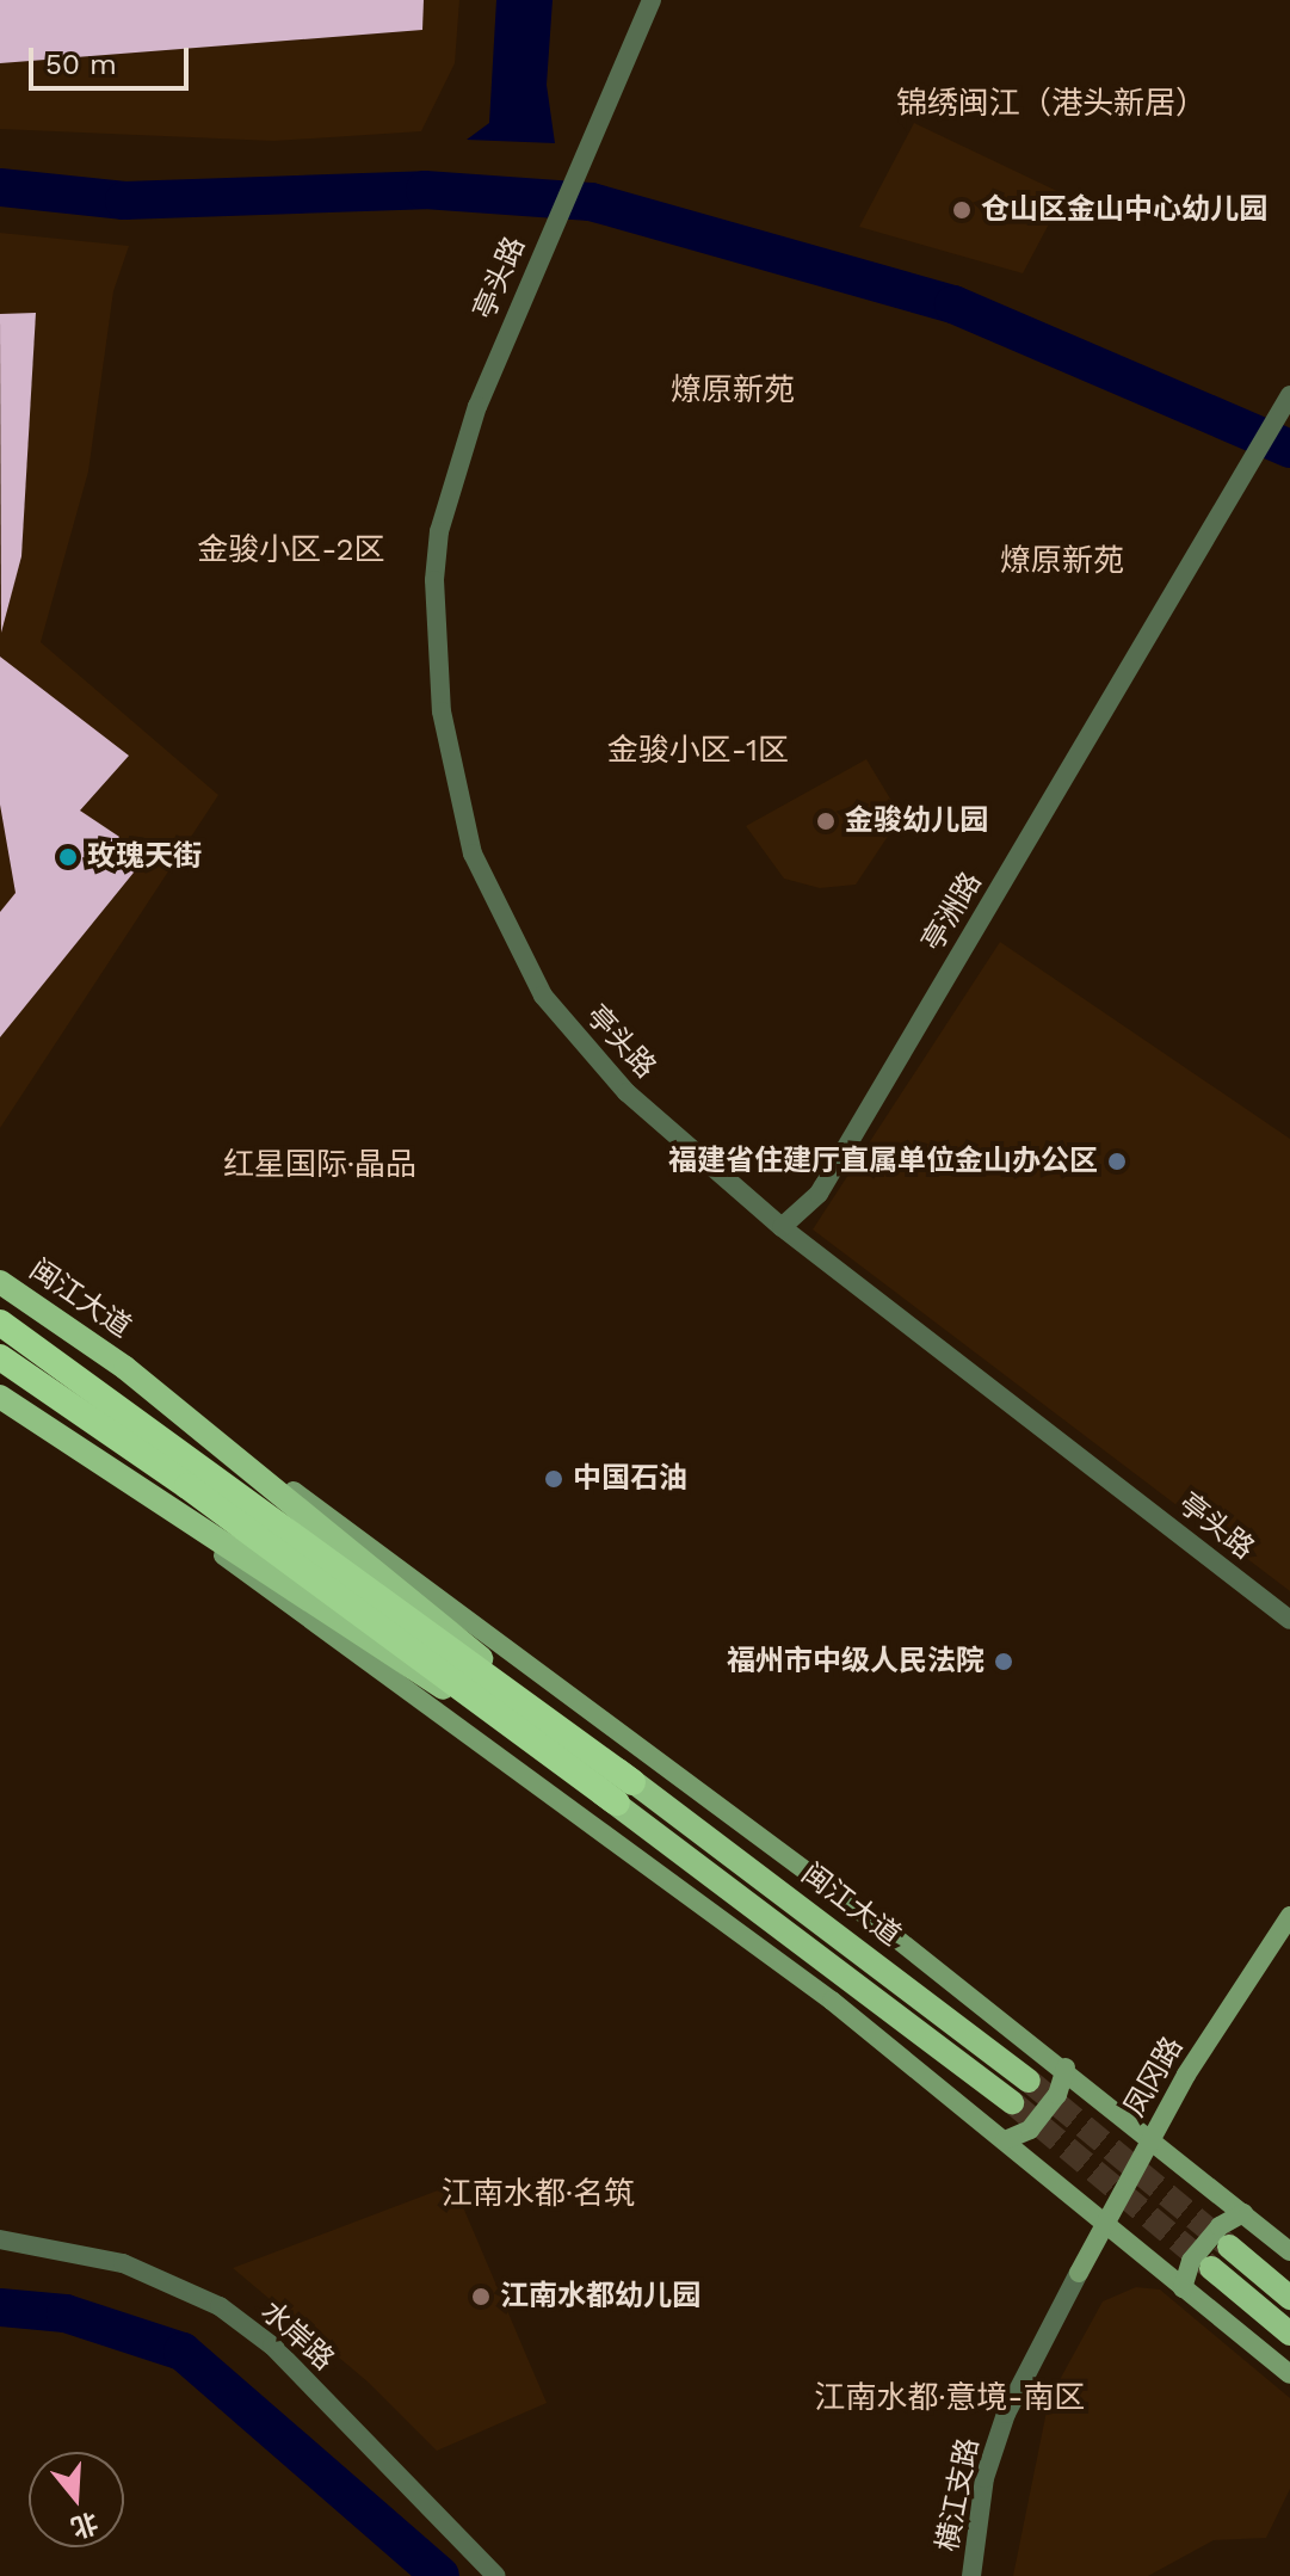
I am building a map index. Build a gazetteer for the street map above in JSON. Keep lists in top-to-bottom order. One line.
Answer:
{"streets":{"main road":["闽江大道","凤冈路"],"street":["亭头路","亭洲路","水岸路","横江支路"]},"crossings":[["亭头路","亭洲路"],["凤冈路","横江支路"]],"districts":["锦绣闽江（港头新居）","燎原新苑","金骏小区-2区","燎原新苑","金骏小区-1区","红星国际·晶品","江南水都·名筑","江南水都·意境-南区"],"places":["仓山区金山中心幼儿园","金骏幼儿园","玫瑰天街","福建省住建厅直属单位金山办公区","中国石油","福州市中级人民法院","江南水都幼儿园"],"scale_bar":"50 m","north":"bottom"}
